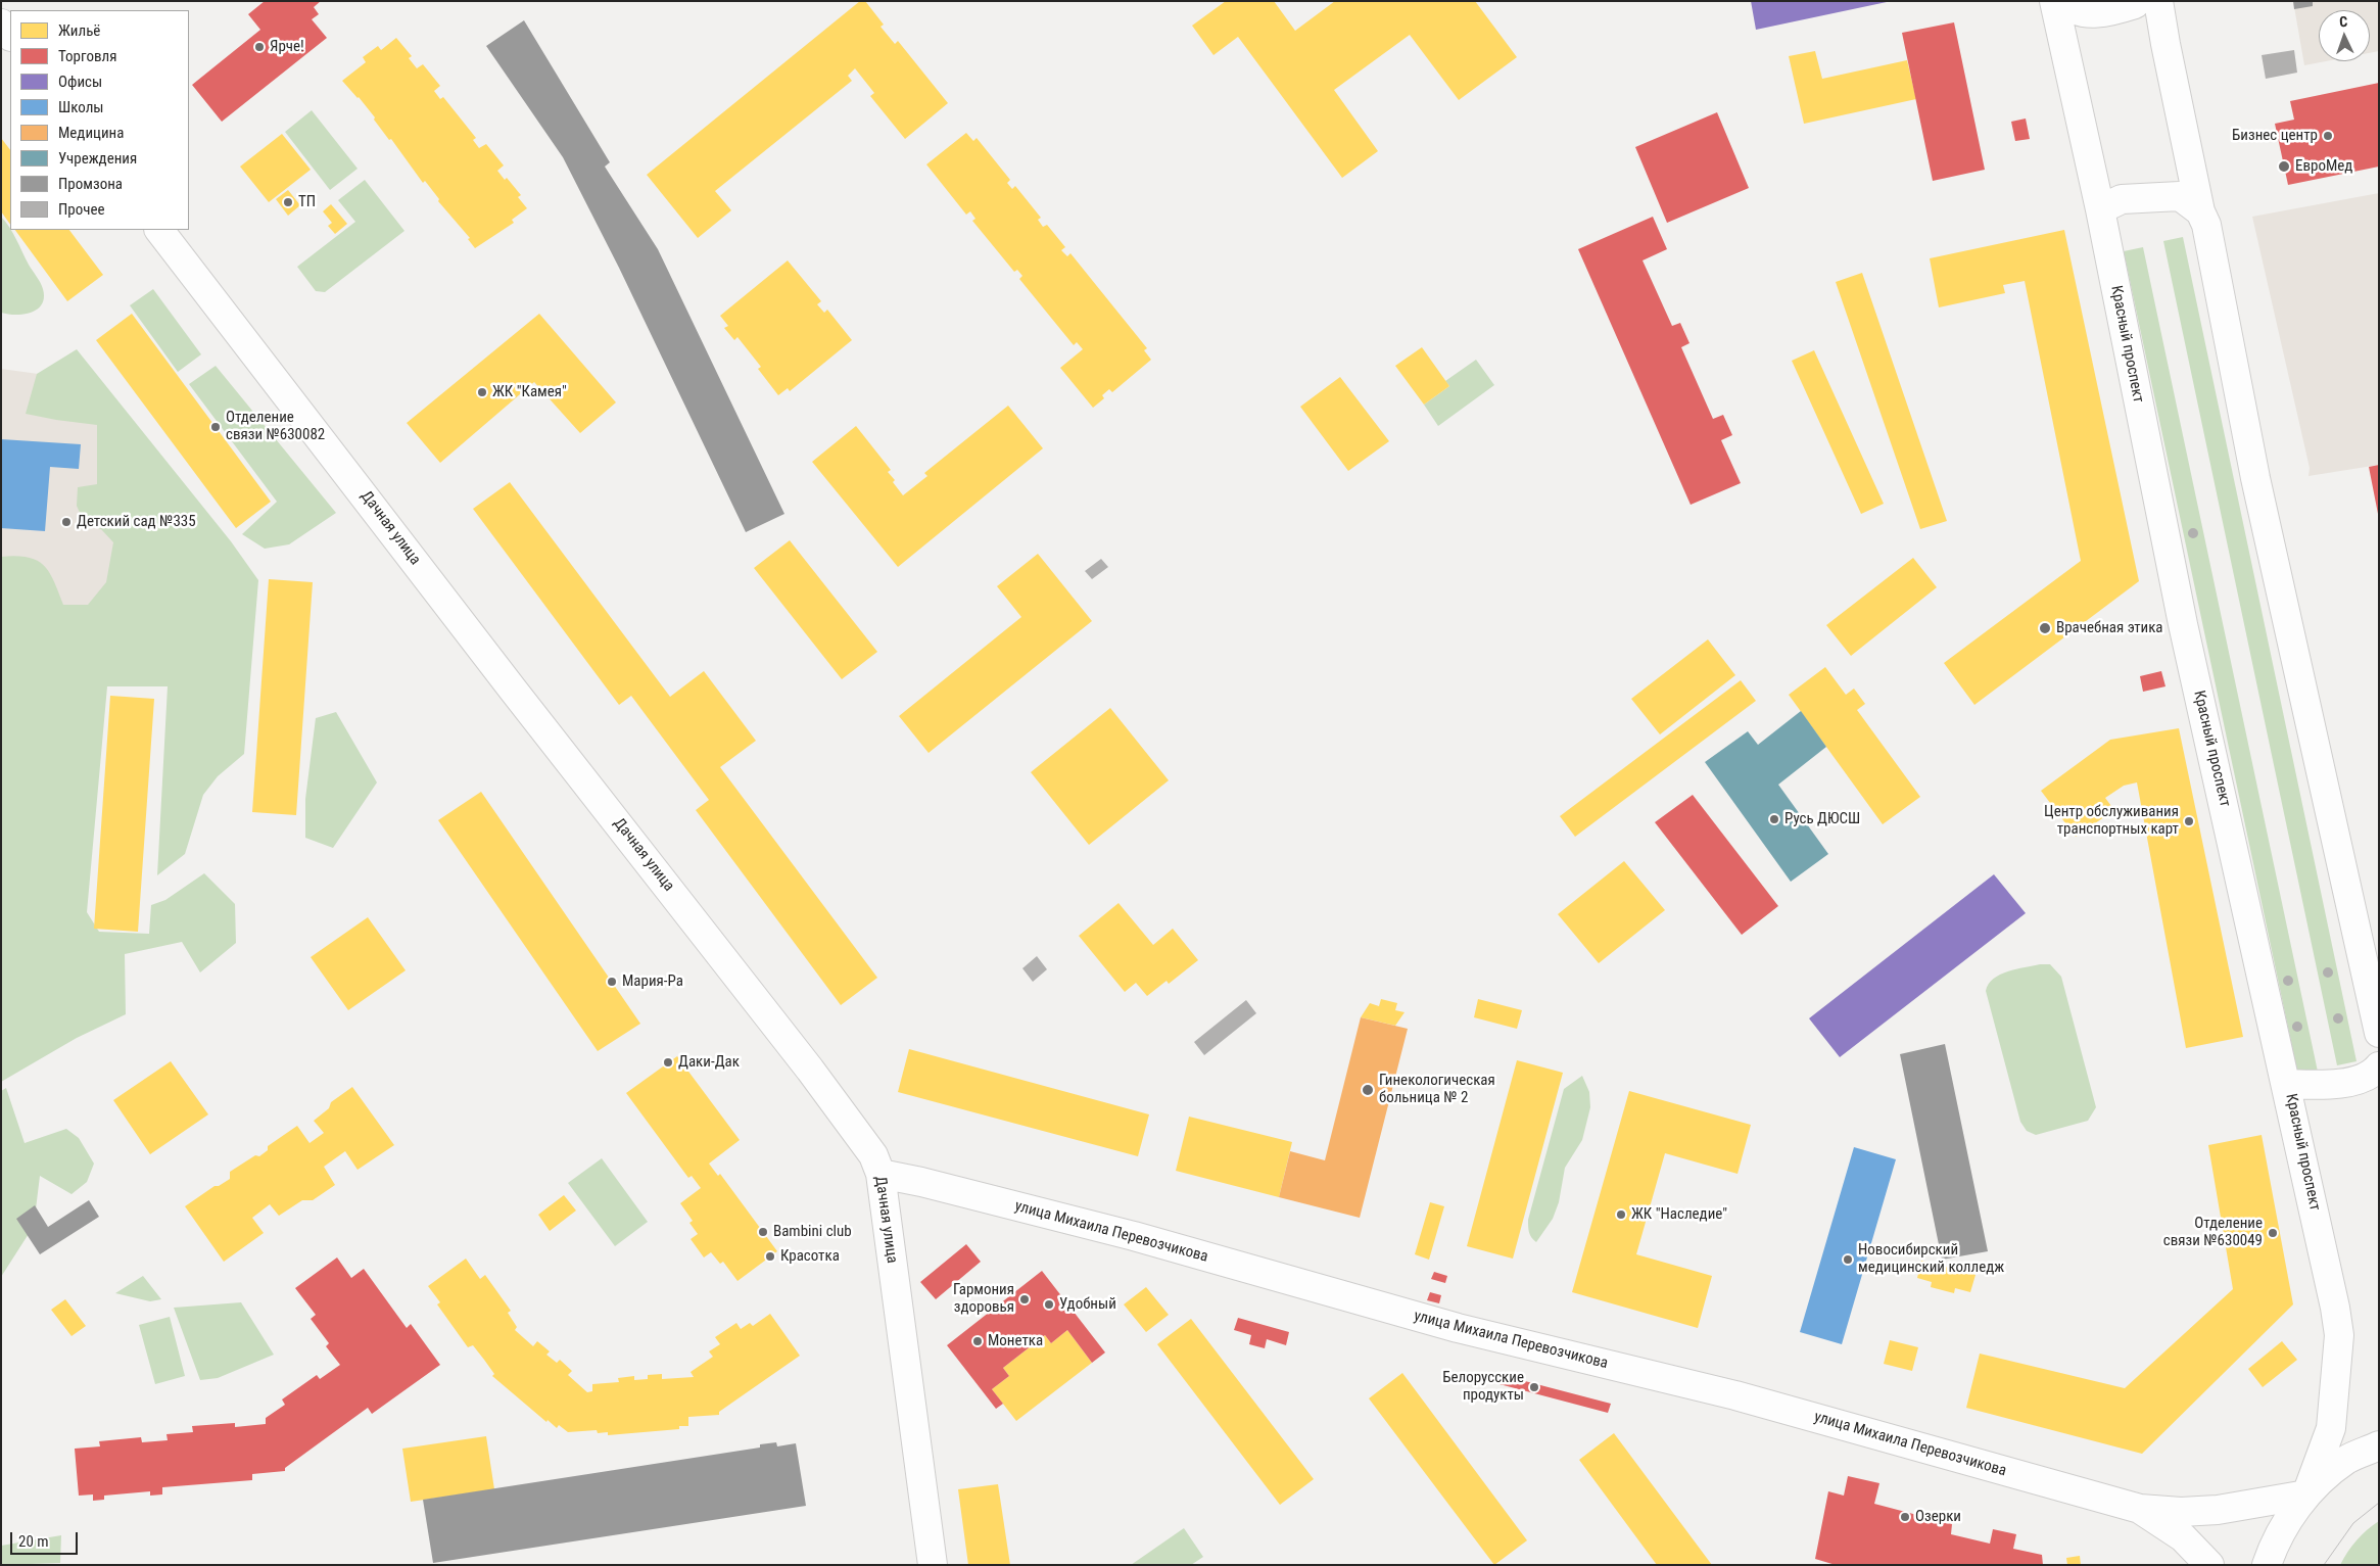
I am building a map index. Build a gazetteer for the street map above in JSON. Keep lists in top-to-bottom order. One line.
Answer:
{"streets":{"street":["Красный проспект","Дачная улица","улица Михаила Перевозчикова"]},"crossings":[["Дачная улица","улица Михаила Перевозчикова"]],"places":["Ярче!","Бизнес центр","ЕвроМед","ТП","ЖК \"Камея\"","Отделение связи №630082","Детский сад №335","Врачебная этика","Русь ДЮСШ","Центр обслуживания транспортных карт","Мария-Ра","Даки-Дак","Гинекологическая больница № 2","ЖК \"Наследие\"","Bambini club","Отделение связи №630049","Красотка","Новосибирский медицинский колледж","Гармония здоровья","Удобный","Монетка","Белорусские продукты","Озерки"],"legend":["Жильё","Торговля","Офисы","Школы","Медицина","Учреждения","Промзона","Прочее"],"scale_bar":"20 m","north":"top"}
